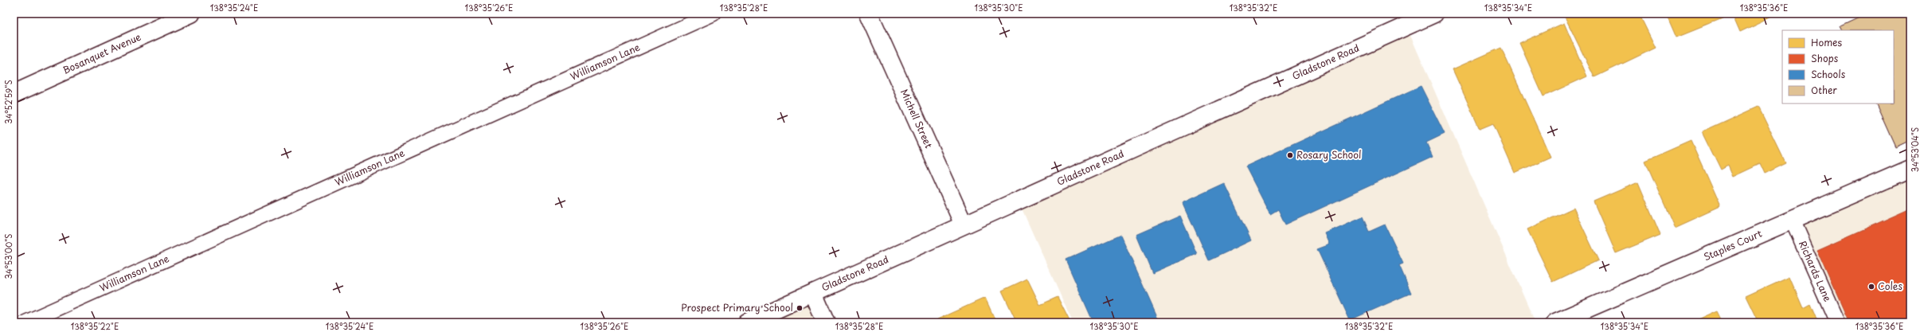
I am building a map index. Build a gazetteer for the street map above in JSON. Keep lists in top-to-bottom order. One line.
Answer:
{"streets":{"street":["Bosanquet Avenue","Gladstone Road","Michell Street","Staples Court"],"lane":["Williamson Lane","Richards Lane"]},"crossings":[["Gladstone Road","Michell Street"],["Staples Court","Richards Lane"]],"places":["Rosary School","Coles","Prospect Primary School"],"legend":["Homes","Shops","Schools","Other"],"coordinates":["138°35'24\"E","138°35'26\"E","138°35'28\"E","138°35'30\"E","138°35'32\"E","138°35'34\"E","138°35'36\"E","34°52'59\"S","34°53'04\"S","34°53'00\"S","138°35'22\"E"]}
